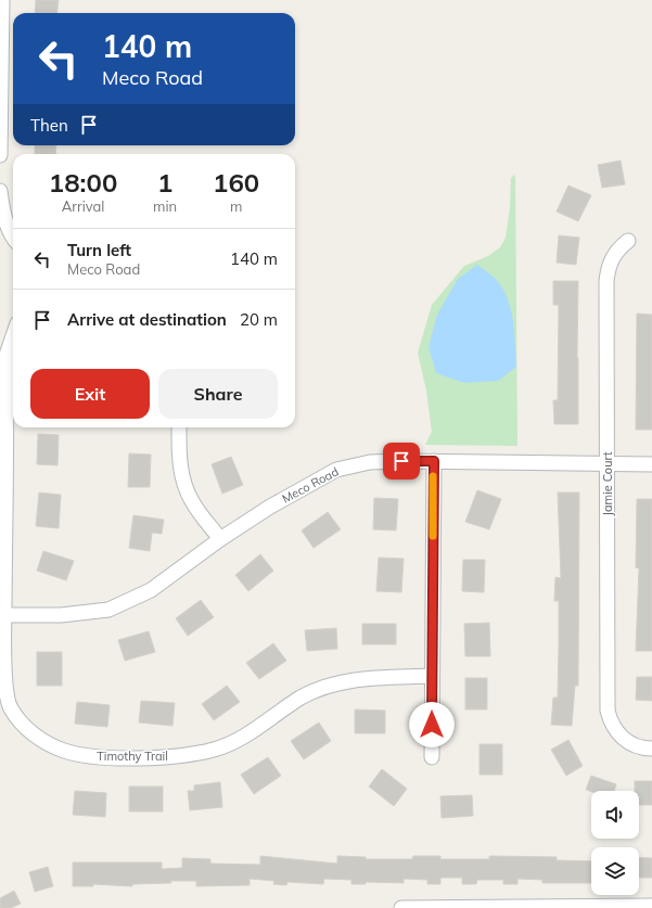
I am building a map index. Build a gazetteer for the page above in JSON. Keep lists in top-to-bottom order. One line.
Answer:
{"streets":{"street":["Jamie Court","Meco Road","Timothy Trail"]},"crossings":[["Jamie Court","Meco Road"],["Meco Road","Timothy Trail"]],"page":{"turn":["140 m","Meco Road"],"then":"Then","eta":["18:00","Arrival","1","min","160","m"],"list":[{"name":"Turn left","note":"Meco Road","value":"140 m"},{"name":"Arrive at destination","value":"20 m"}],"buttons":["Exit","Share"]}}
